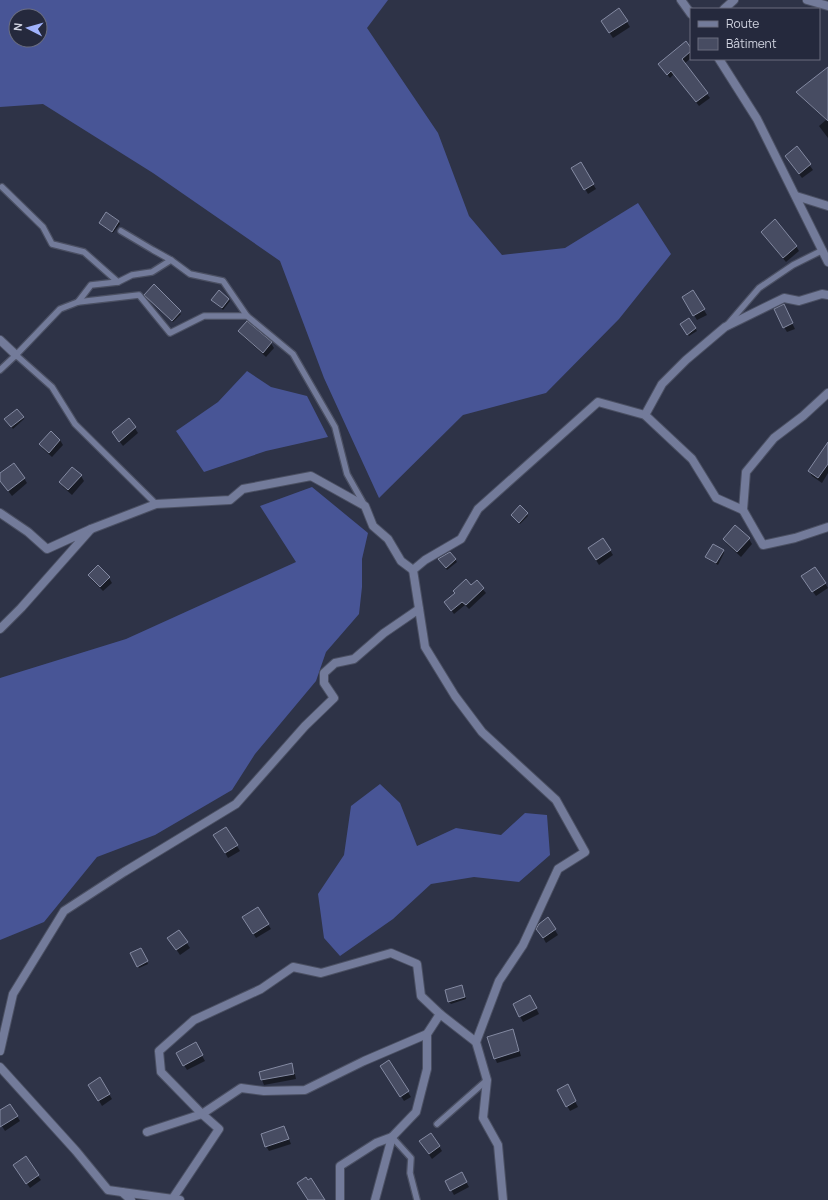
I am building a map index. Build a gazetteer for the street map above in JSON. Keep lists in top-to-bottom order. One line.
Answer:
{"legend":["Route","Bâtiment"],"north":"left"}
